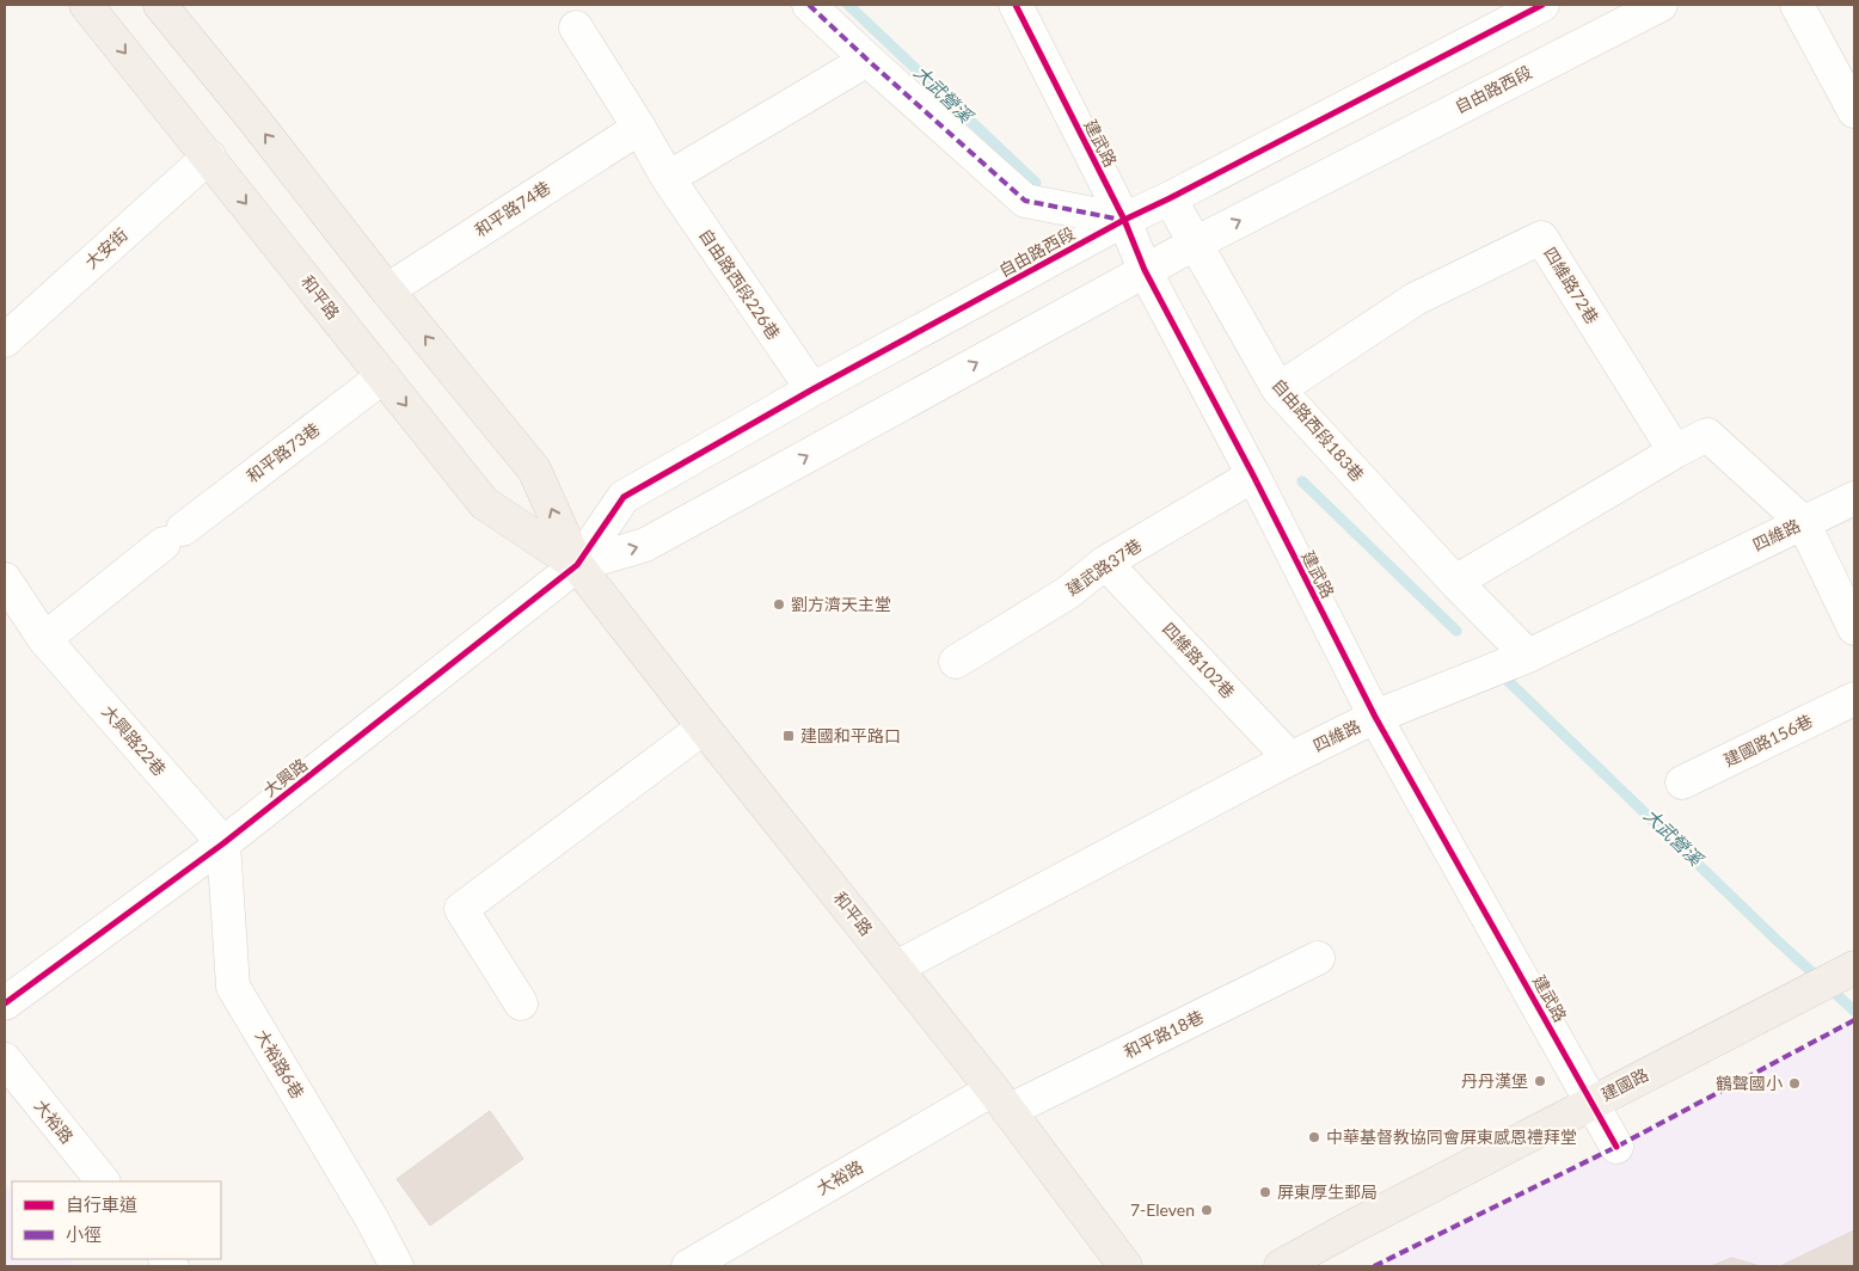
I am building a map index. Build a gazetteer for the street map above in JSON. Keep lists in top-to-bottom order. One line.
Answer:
{"streets":{"main road":["和平路","建國路"],"street":["自由路西段","建武路","和平路74巷","大安街","自由路西段226巷","四維路72巷","自由路西段183巷","和平路73巷","四維路","建武路37巷","四維路102巷","大興路22巷","建國路156巷","大興路","和平路18巷","大裕路6巷","大裕路"]},"crossings":[["自由路西段","建武路"],["自由路西段","自由路西段226巷"],["自由路西段","和平路"],["自由路西段","自由路西段183巷"],["自由路西段","大興路"],["建武路","四維路"],["建武路","建武路37巷"],["建武路","建國路"],["和平路74巷","自由路西段226巷"],["和平路74巷","和平路"],["大安街","和平路"],["四維路72巷","自由路西段183巷"],["和平路","和平路73巷"],["和平路","四維路"],["和平路","大興路"],["和平路","和平路18巷"],["和平路","大裕路"],["自由路西段183巷","四維路"],["和平路73巷","大興路22巷"],["四維路","四維路102巷"],["建武路37巷","四維路102巷"],["大興路22巷","大興路"],["大興路22巷","大裕路6巷"],["大興路","大裕路6巷"],["和平路18巷","大裕路"]],"water":["大武營溪"],"places":{"other":["劉方濟天主堂","丹丹漢堡","鶴聲國小","中華基督教協同會屏東感恩禮拜堂","屏東厚生郵局","7-Eleven"],"transit":["建國和平路口"]},"legend":["自行車道","小徑"]}
